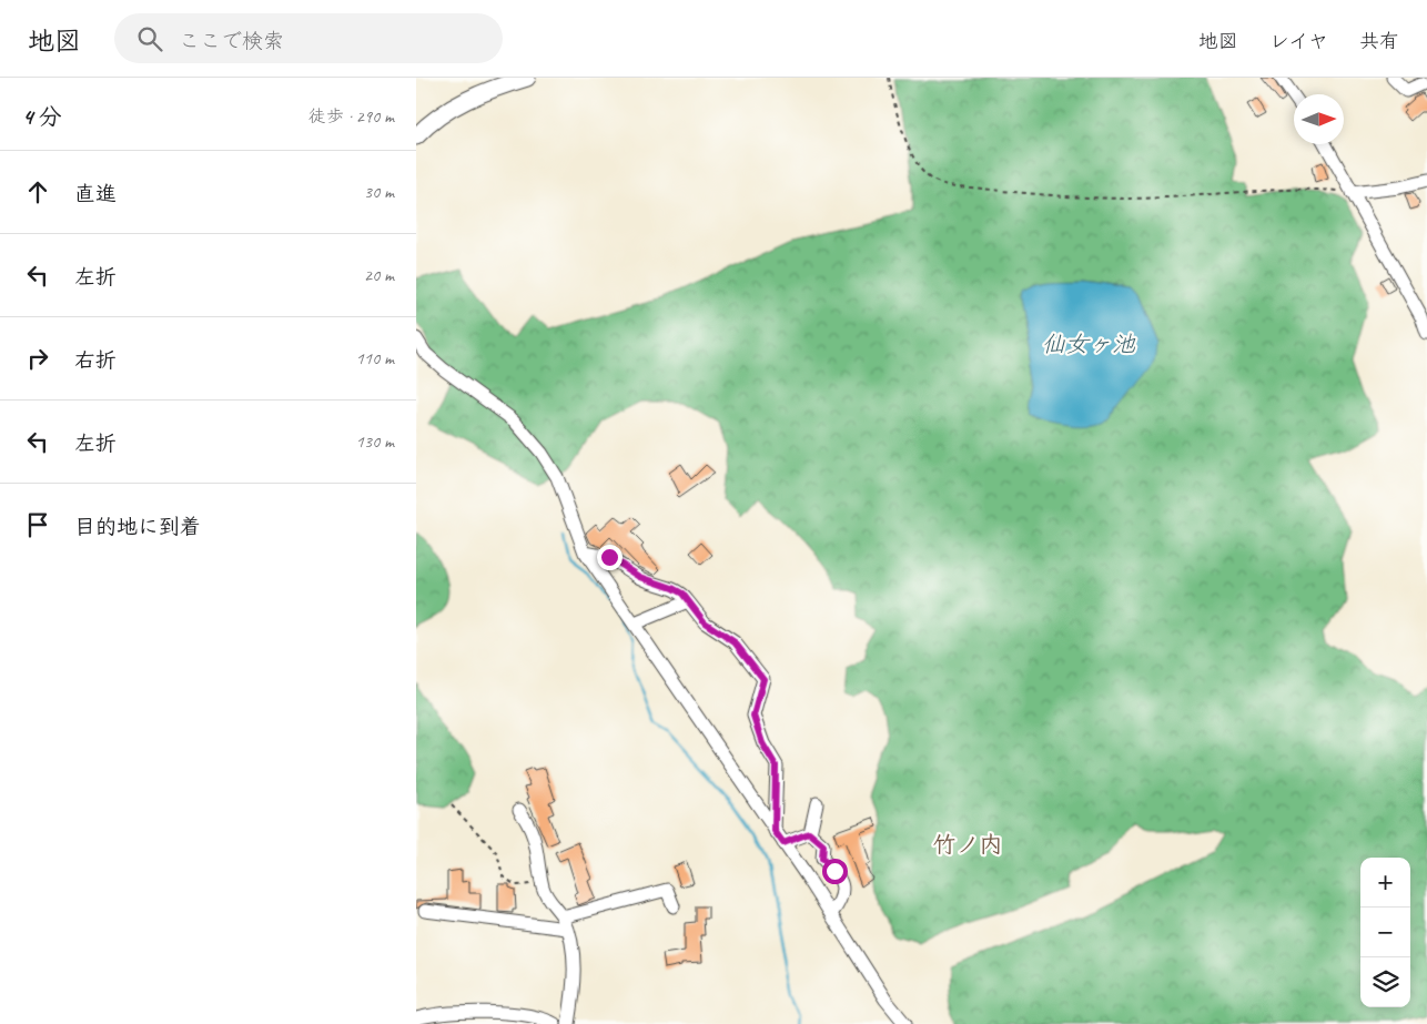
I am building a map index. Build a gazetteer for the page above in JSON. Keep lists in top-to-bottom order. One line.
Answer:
{"districts":["竹ノ内"],"water":["仙女ヶ池"],"north":"right","page":{"header":"地図","search":"ここで検索","nav":["地図","レイヤ","共有"],"heading":["4 分","徒歩 · 290 m"],"list":[["直進","30 m"],["左折","20 m"],["右折","110 m"],["左折","130 m"],"目的地に到着"],"map_buttons":["+","−"]}}
